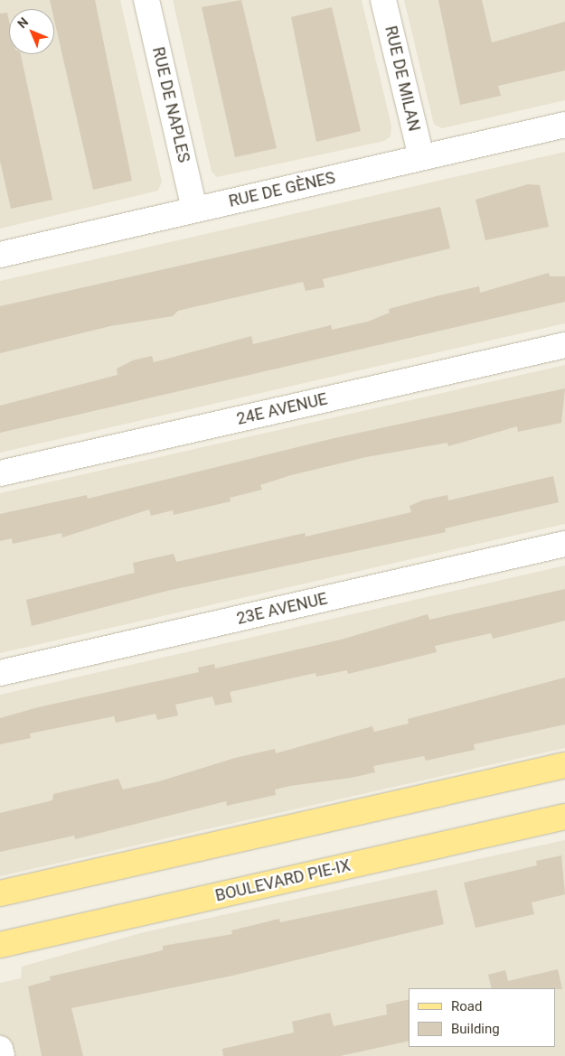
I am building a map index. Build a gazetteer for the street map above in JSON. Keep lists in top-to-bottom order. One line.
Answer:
{"streets":{"main road":["BOULEVARD PIE-IX"],"street":["RUE DE MILAN","RUE DE NAPLES","RUE DE GÈNES","24E AVENUE","23E AVENUE"]},"crossings":[["RUE DE MILAN","RUE DE GÈNES"],["RUE DE NAPLES","RUE DE GÈNES"]],"legend":["Road","Building"],"north":"top left"}
